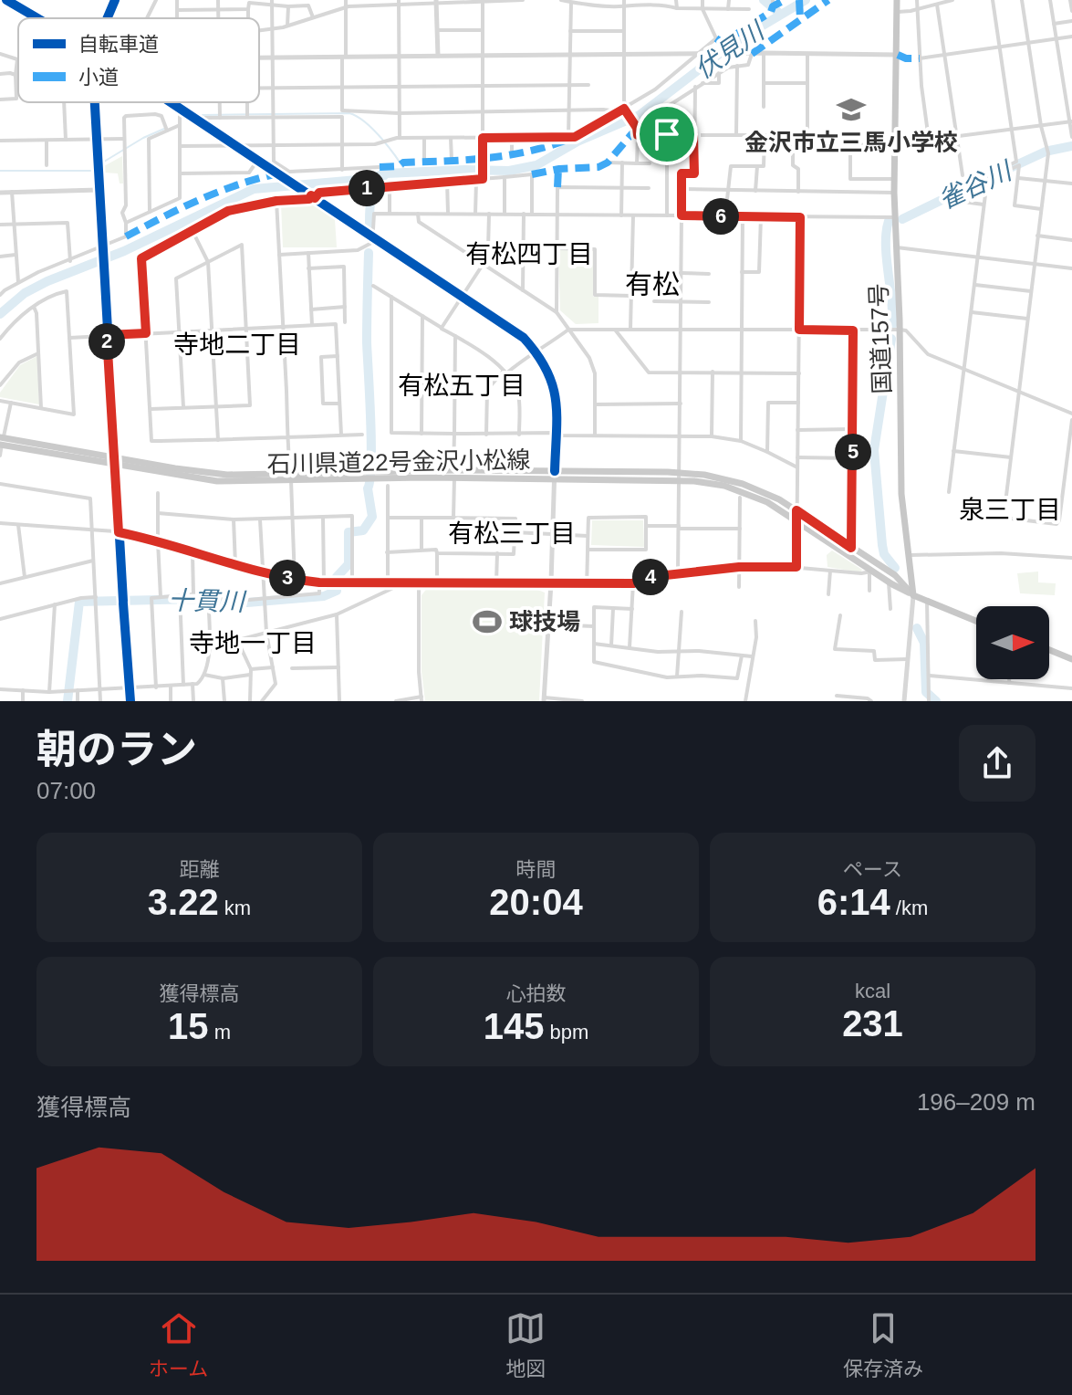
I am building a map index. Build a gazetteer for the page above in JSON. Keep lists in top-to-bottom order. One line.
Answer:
{"streets":{"highway":["国道157号"],"main road":["石川県道22号金沢小松線"]},"crossings":[["国道157号","石川県道22号金沢小松線"]],"districts":["有松四丁目","有松","寺地二丁目","有松五丁目","泉三丁目","有松三丁目","寺地一丁目"],"water":["伏見川","雀谷川","十貫川"],"places":{"school or university":["金沢市立三馬小学校"],"sports":["球技場"]},"legend":["自転車道","小道"],"north":"right","page":{"pins":["1","6","2","5","4","3"],"heading":["朝のラン","07:00"],"stats":[["距離","3.22 km"],["時間","20:04"],["ペース","6:14 /km"],["獲得標高","15 m"],["心拍数","145 bpm"],["kcal","231"]],"chart":["獲得標高","196–209 m"],"tabs":["ホーム","地図","保存済み"]}}
